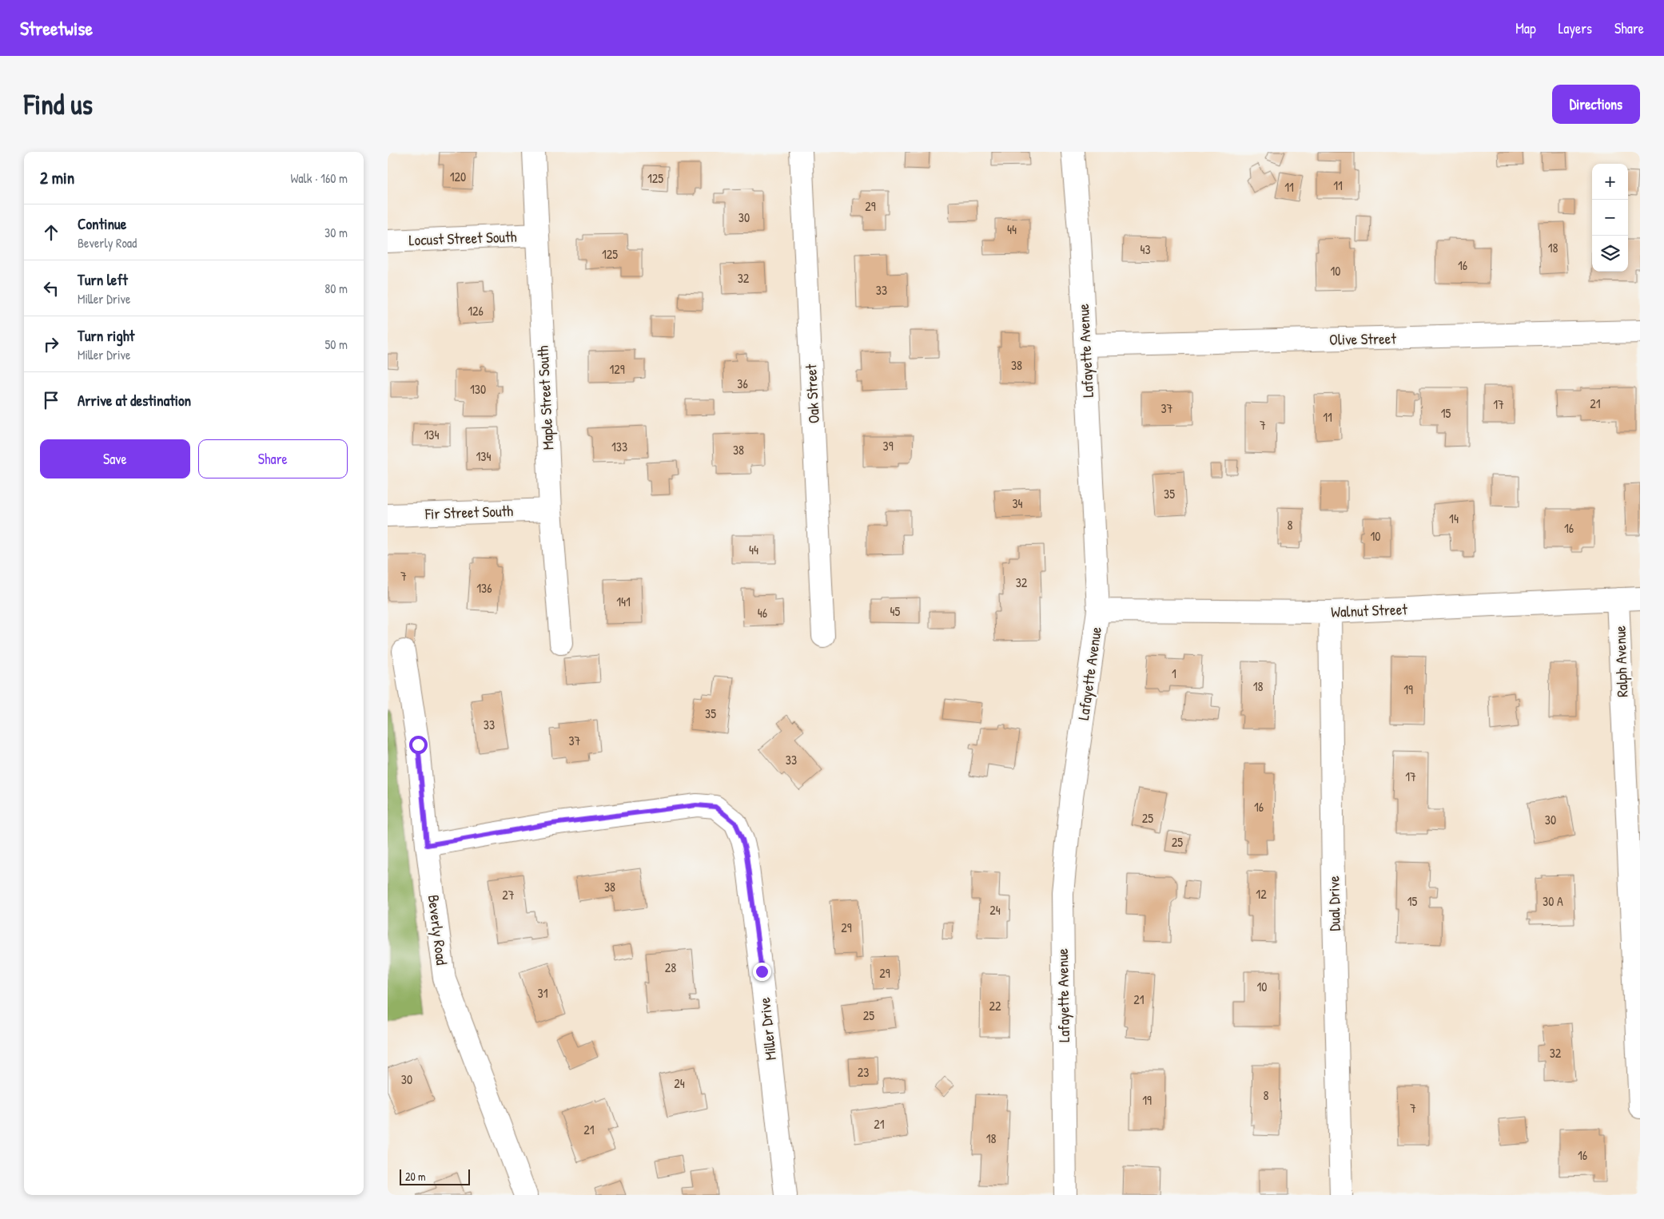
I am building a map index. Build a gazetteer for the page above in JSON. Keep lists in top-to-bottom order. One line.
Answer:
{"streets":{"street":["Locust Street South","Olive Street","Lafayette Avenue","Oak Street","Maple Street South","Fir Street South","Walnut Street","Ralph Avenue","Dual Drive","Beverly Road","Miller Drive"]},"crossings":[["Locust Street South","Maple Street South"],["Olive Street","Lafayette Avenue"],["Lafayette Avenue","Walnut Street"],["Maple Street South","Fir Street South"],["Walnut Street","Ralph Avenue"],["Walnut Street","Dual Drive"],["Beverly Road","Miller Drive"]],"house_numbers":["120","125","11","11","29","30","44","18","43","125","16","10","32","33","126","38","129","36","130","21","17","37","15","11","7","134","39","133","38","134","35","34","14","8","16","10","44","7","32","136","141","45","46","1","18","19","35","33","37","33","17","16","25","30","25","38","12","27","15","30 A","24","29","28","29","10","31","21","22","25","32","23","30","24","8","19","7","21","21","18","16"],"scale_bar":"20 m","page":{"header":"Streetwise","nav":["Map","Layers","Share"],"buttons":["Directions",["Save","Share"]],"title":"Find us","heading":["2 min","Walk · 160 m"],"map_buttons":["+","−"],"list":[["Continue","Beverly Road","30 m"],["Turn left","Miller Drive","80 m"],["Turn right","Miller Drive","50 m"],"Arrive at destination"],"scale":"20 m"}}
